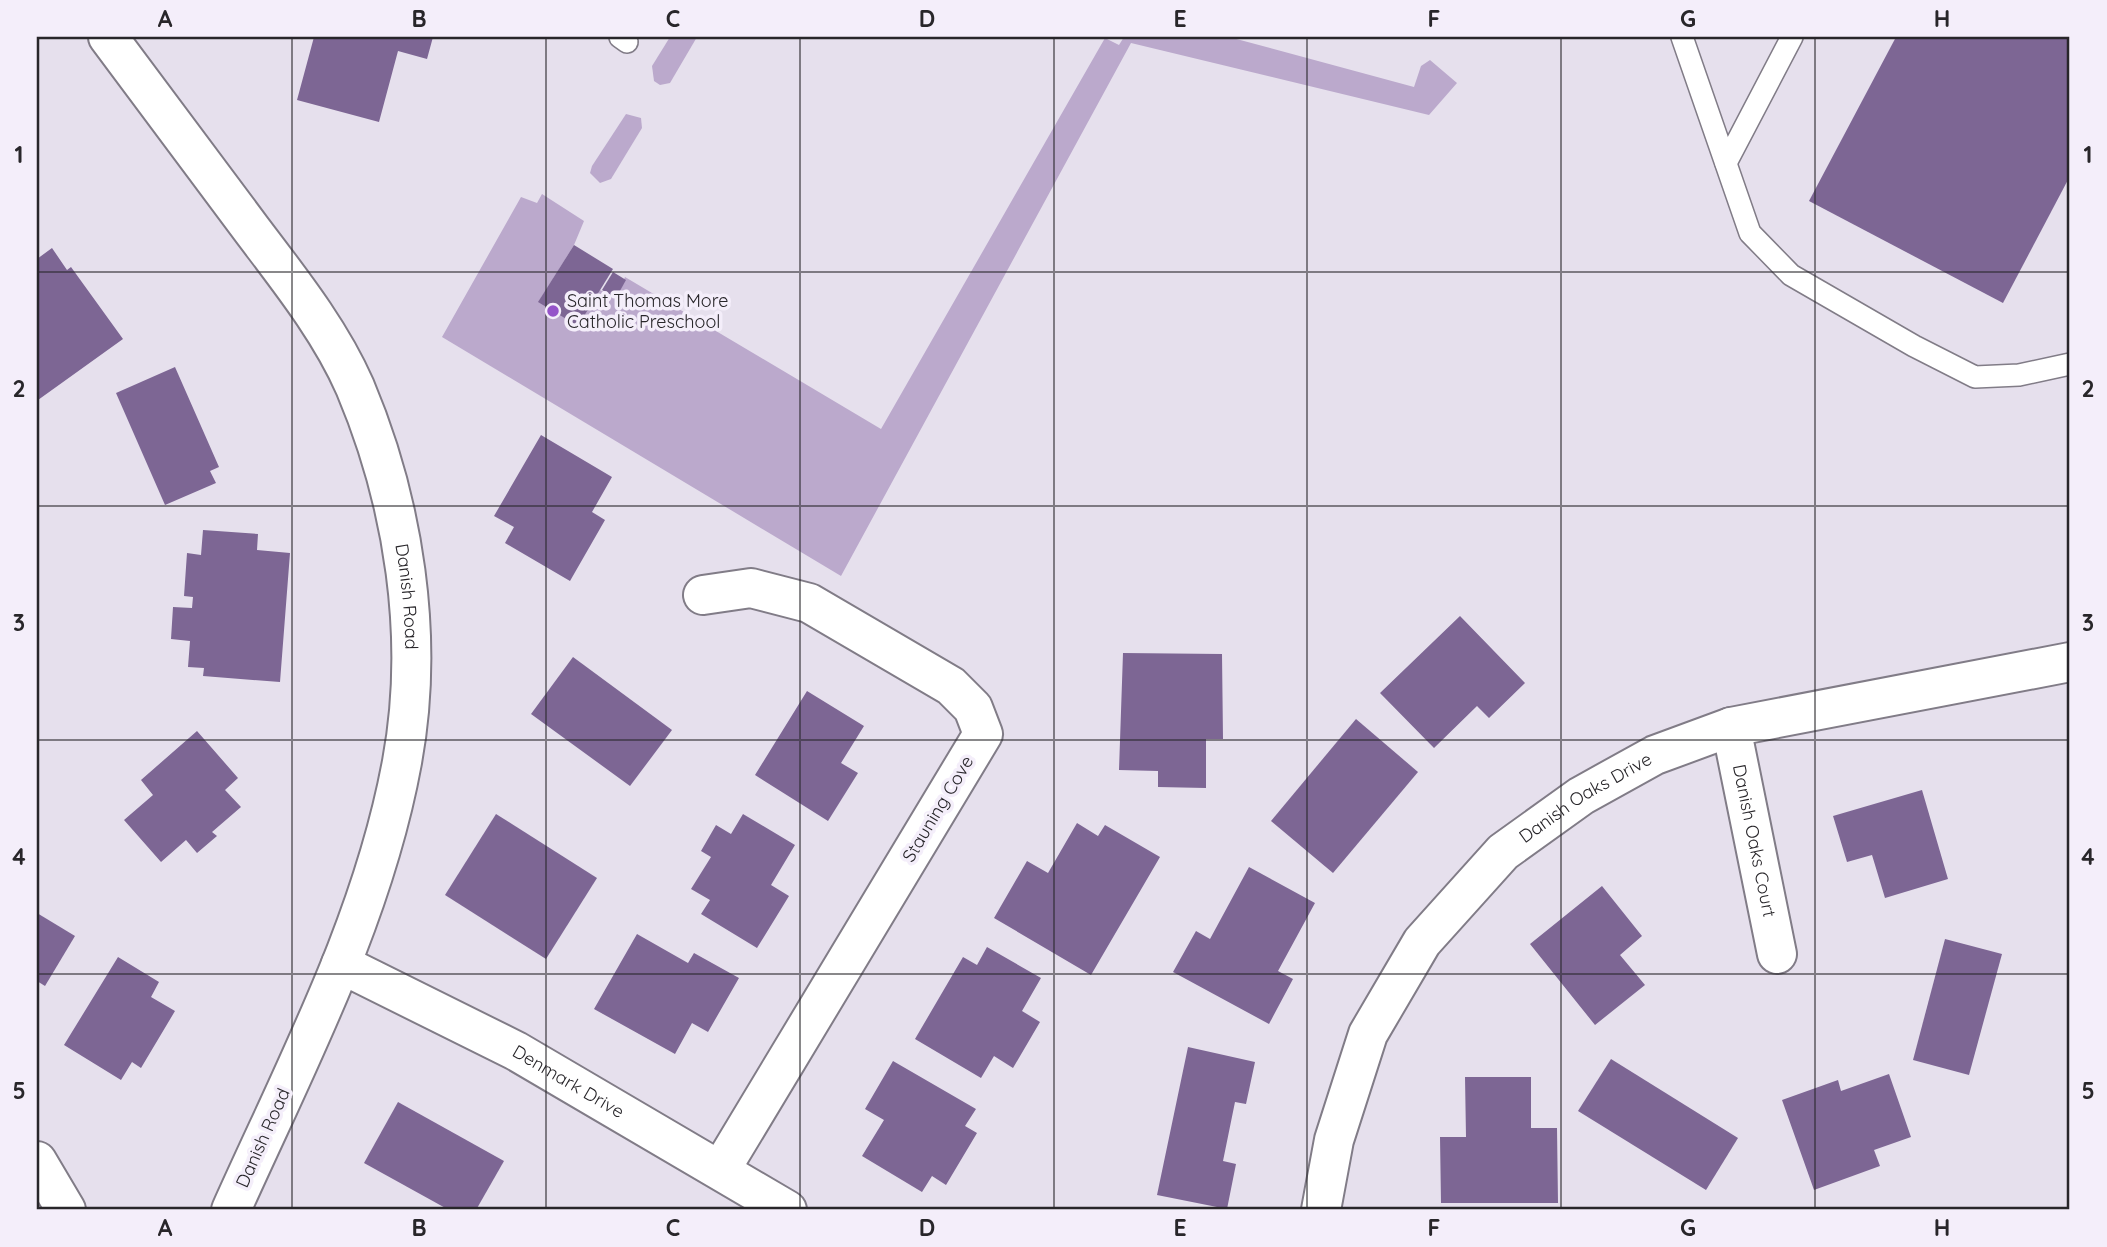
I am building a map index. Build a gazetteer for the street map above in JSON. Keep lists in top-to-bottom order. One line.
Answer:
{"streets":{"street":["Danish Road","Danish Oaks Drive","Stauning Cove","Danish Oaks Court","Denmark Drive"]},"crossings":[["Danish Road","Denmark Drive"],["Danish Oaks Drive","Danish Oaks Court"],["Stauning Cove","Denmark Drive"]],"places":["Saint Thomas More Catholic Preschool"],"grid":{"columns":["A","B","C","D","E","F","G","H"],"rows":["1","2","3","4","5"]}}
